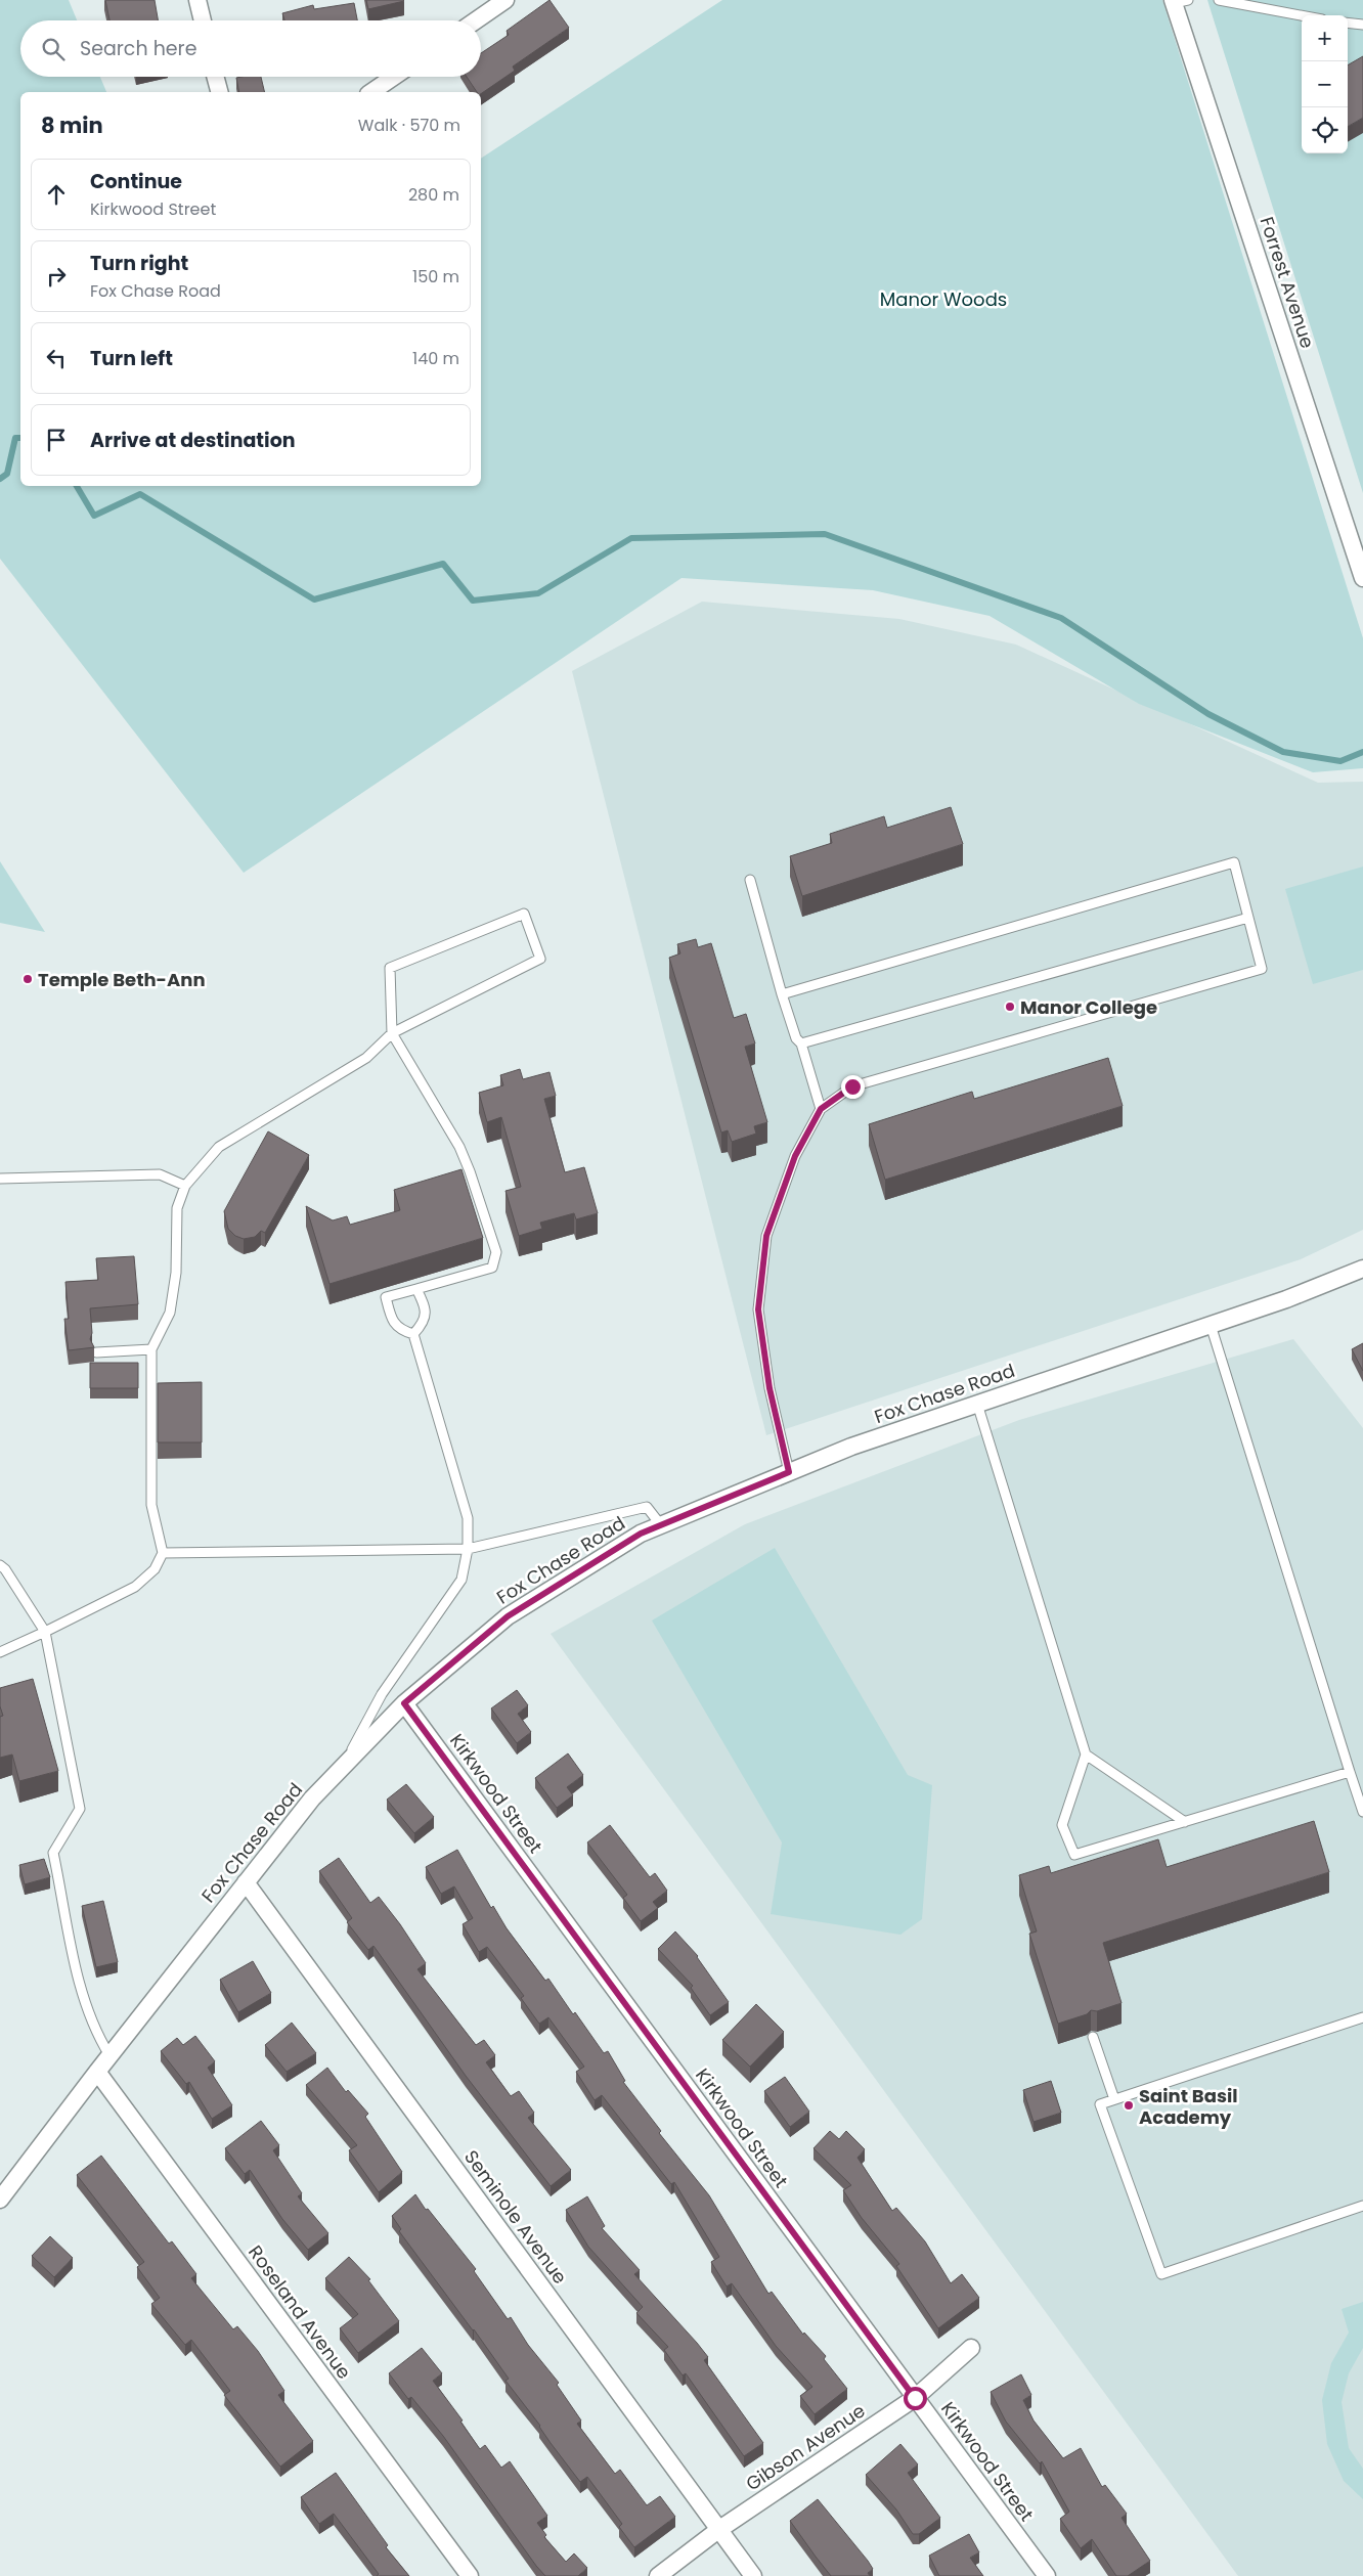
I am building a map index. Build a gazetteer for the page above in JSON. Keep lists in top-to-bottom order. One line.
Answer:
{"streets":{"street":["Forrest Avenue","Fox Chase Road","Kirkwood Street","Seminole Avenue","Roseland Avenue","Gibson Avenue"]},"crossings":[["Fox Chase Road","Kirkwood Street"],["Fox Chase Road","Seminole Avenue"],["Fox Chase Road","Roseland Avenue"],["Kirkwood Street","Gibson Avenue"],["Seminole Avenue","Gibson Avenue"]],"parks":["Manor Woods"],"places":["Temple Beth-Ann","Manor College","Saint Basil Academy"],"page":{"map_buttons":["+","−"],"search":"Search here","heading":["8 min","Walk · 570 m"],"list":[["Continue","Kirkwood Street","280 m"],["Turn right","Fox Chase Road","150 m"],["Turn left","140 m"],"Arrive at destination"]}}
